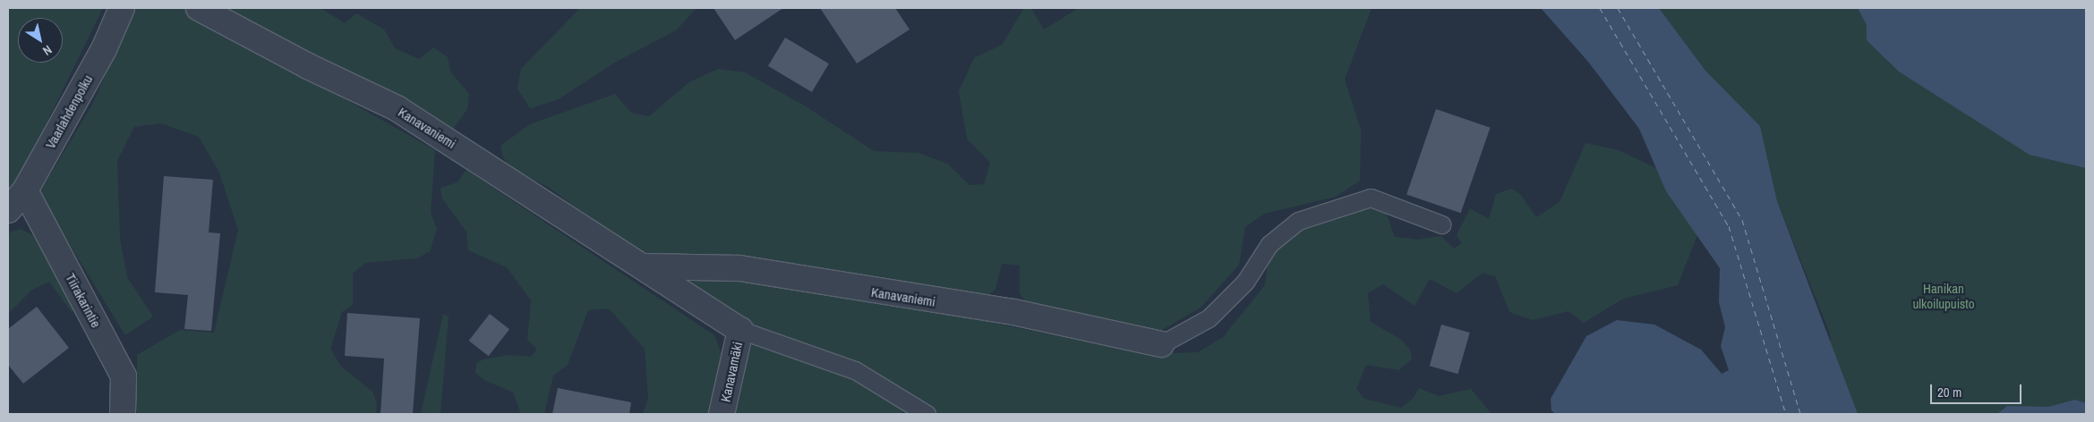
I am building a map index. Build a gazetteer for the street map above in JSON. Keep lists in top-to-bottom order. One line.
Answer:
{"streets":{"street":["Vaarlahdenpolku","Kanavaniemi","Tiirakarintie","Kanavamäki"]},"crossings":[["Vaarlahdenpolku","Tiirakarintie"],["Kanavaniemi","Kanavamäki"]],"parks":["Hanikan ulkoilupuisto"],"scale_bar":"20 m","north":"bottom right"}
